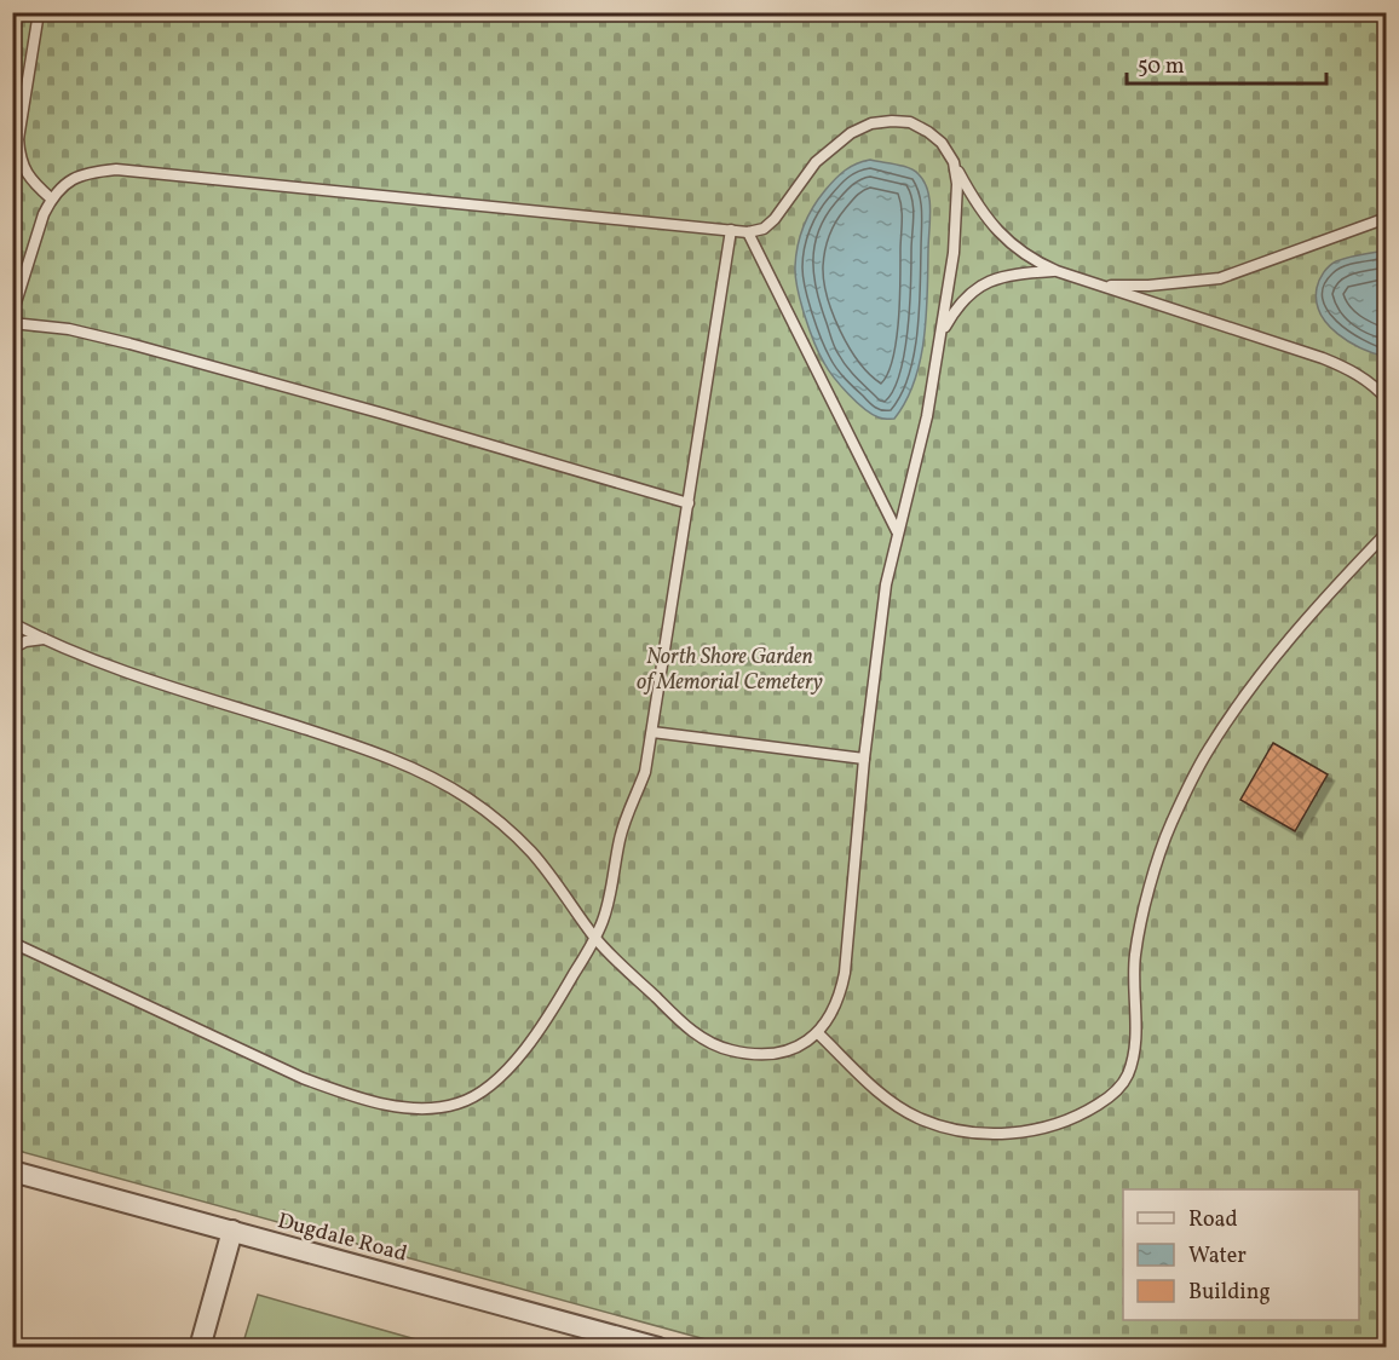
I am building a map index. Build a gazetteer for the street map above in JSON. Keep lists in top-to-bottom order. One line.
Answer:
{"streets":{"street":["Dugdale Road"]},"parks":["North Shore Garden of Memorial Cemetery"],"legend":["Road","Water","Building"],"scale_bar":"50 m"}
